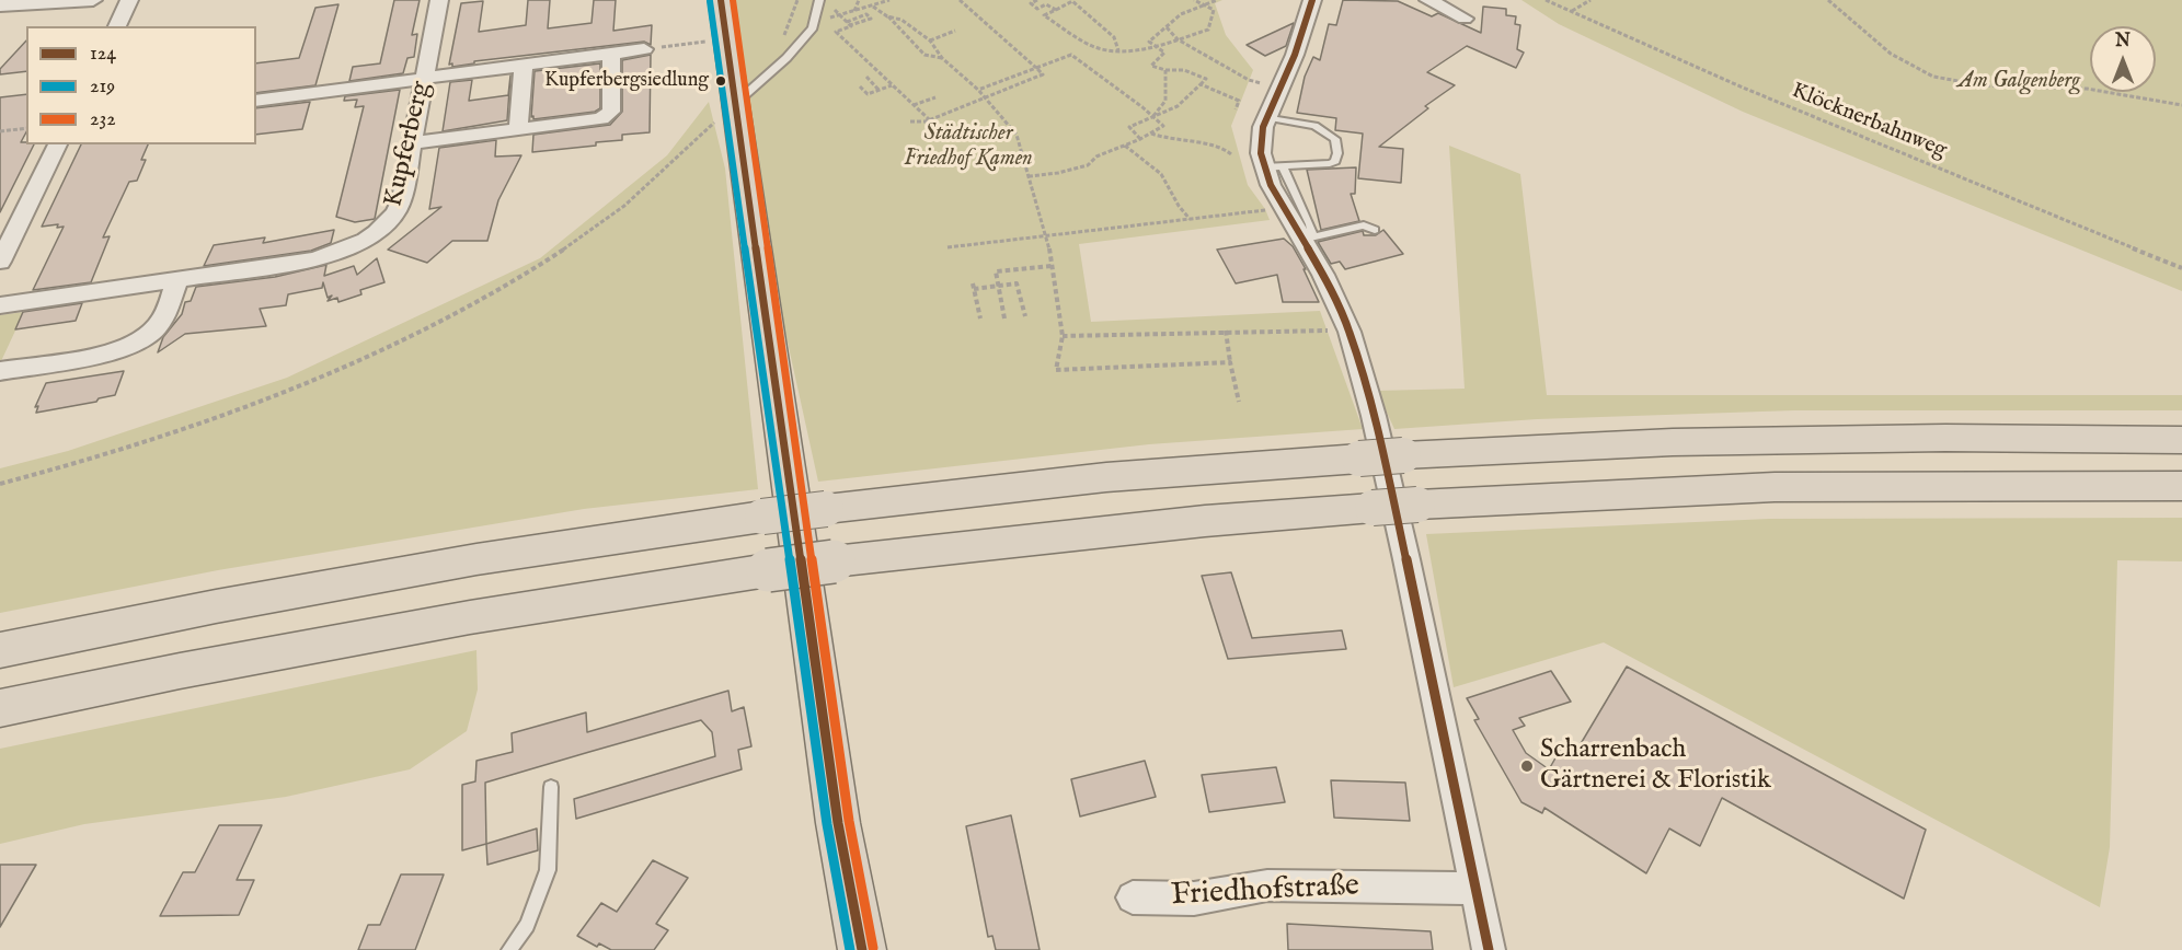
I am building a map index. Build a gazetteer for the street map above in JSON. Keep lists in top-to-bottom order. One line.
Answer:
{"streets":{"street":["Kupferberg","Friedhofstraße"],"path":["Klöcknerbahnweg"]},"parks":["Am Galgenberg","Städtischer Friedhof Kamen"],"places":["Kupferbergsiedlung","Scharrenbach Gärtnerei & Floristik"],"lines":["transit line 124","transit line 232","transit line 219"],"legend":["124","219","232"],"north":"top"}
